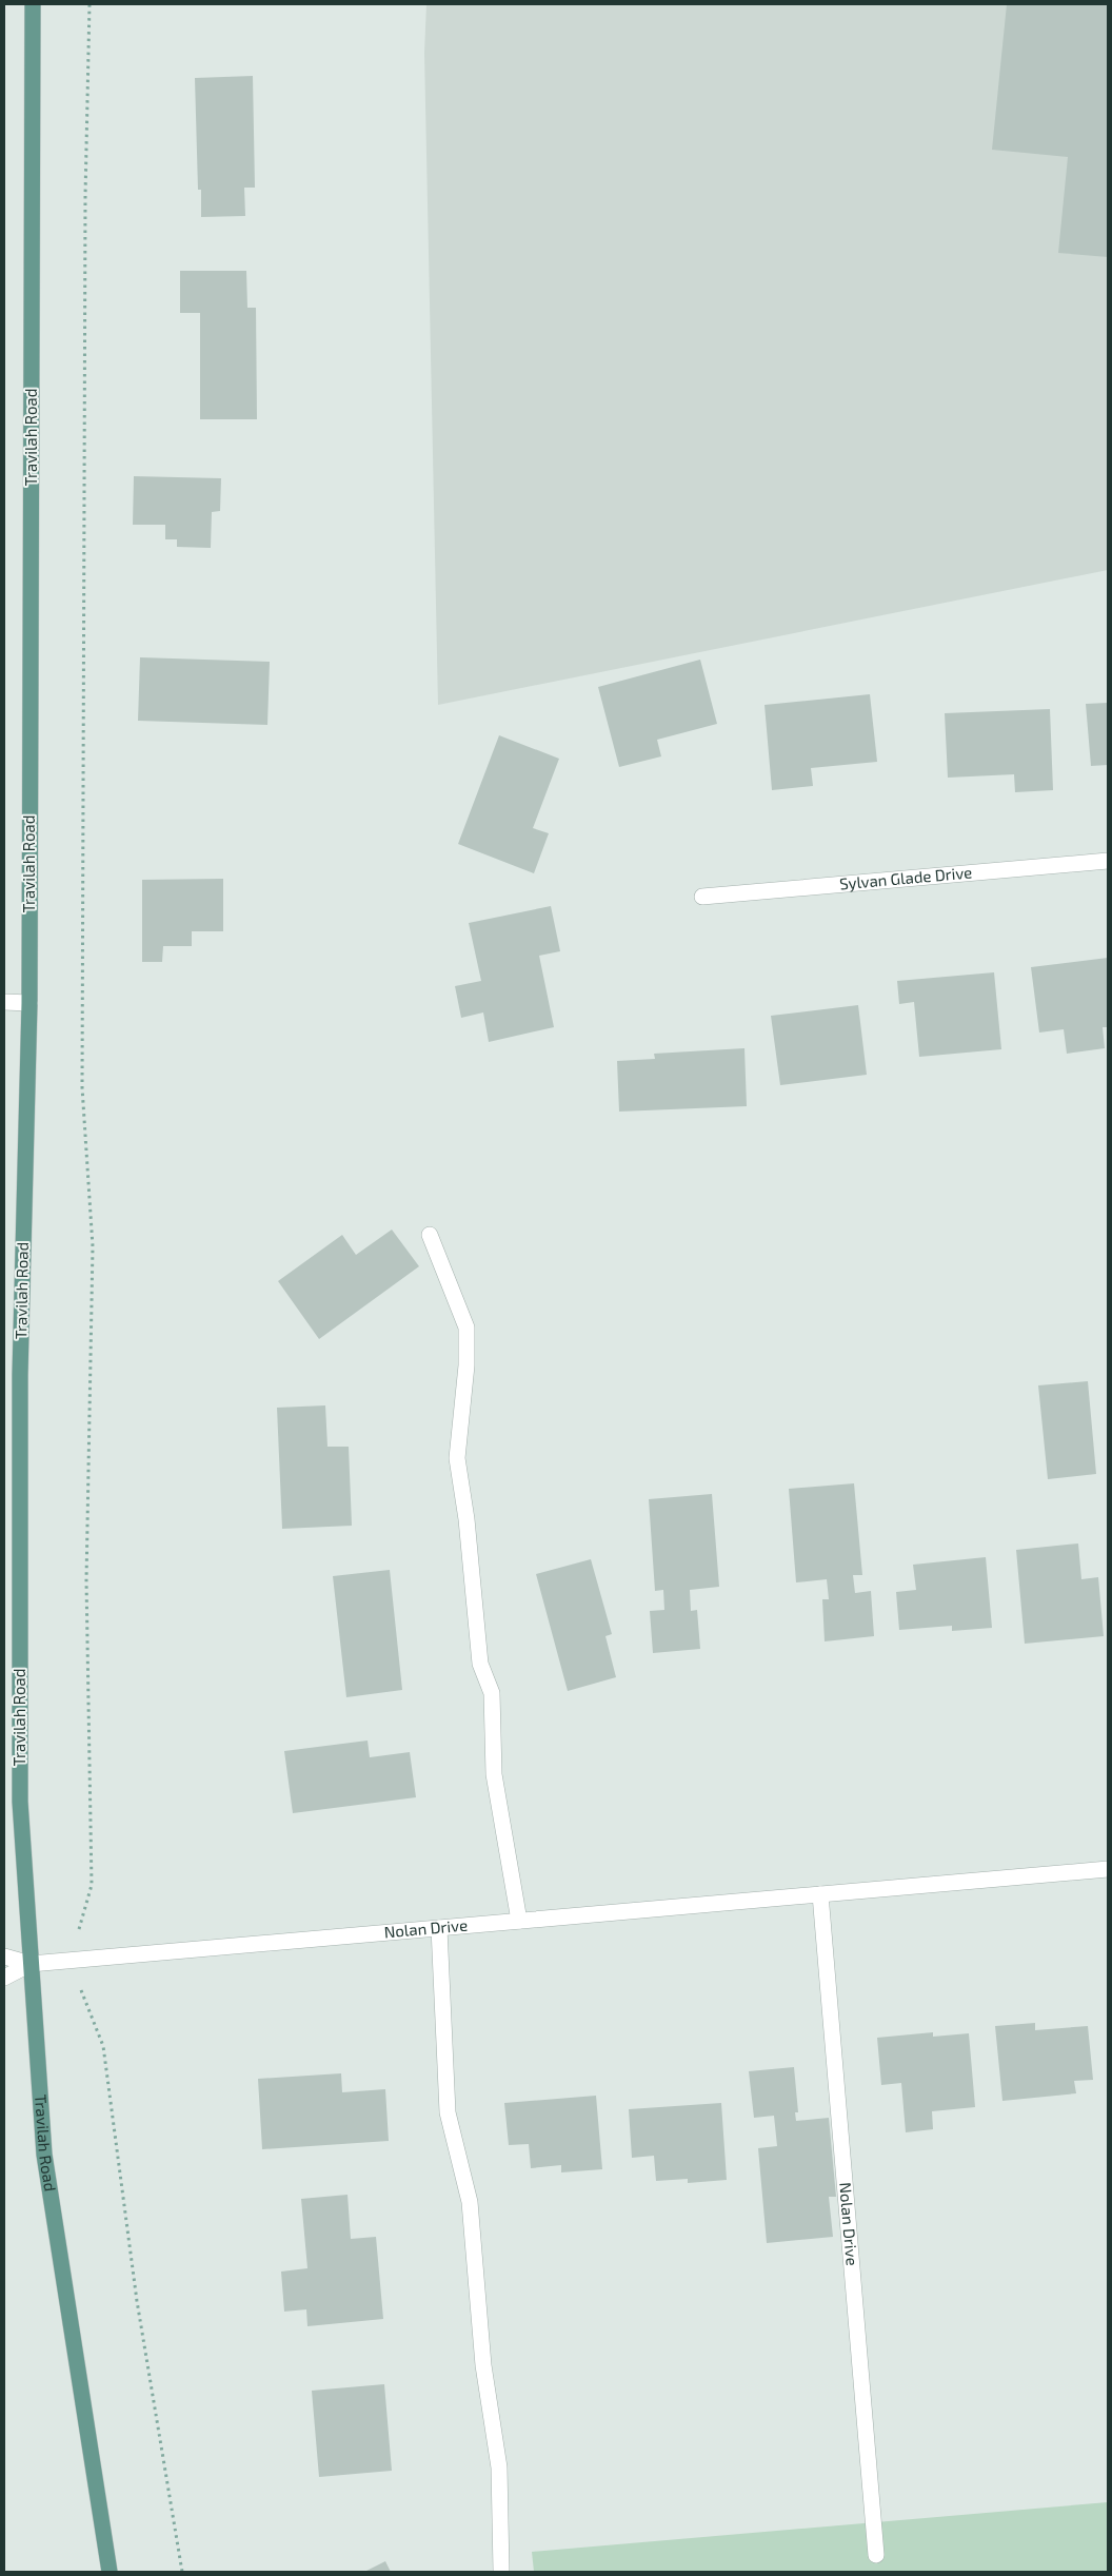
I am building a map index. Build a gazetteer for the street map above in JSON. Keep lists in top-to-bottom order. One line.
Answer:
{"streets":{"main road":["Travilah Road"],"street":["Sylvan Glade Drive","Nolan Drive"]},"crossings":[["Travilah Road","Nolan Drive"]]}
